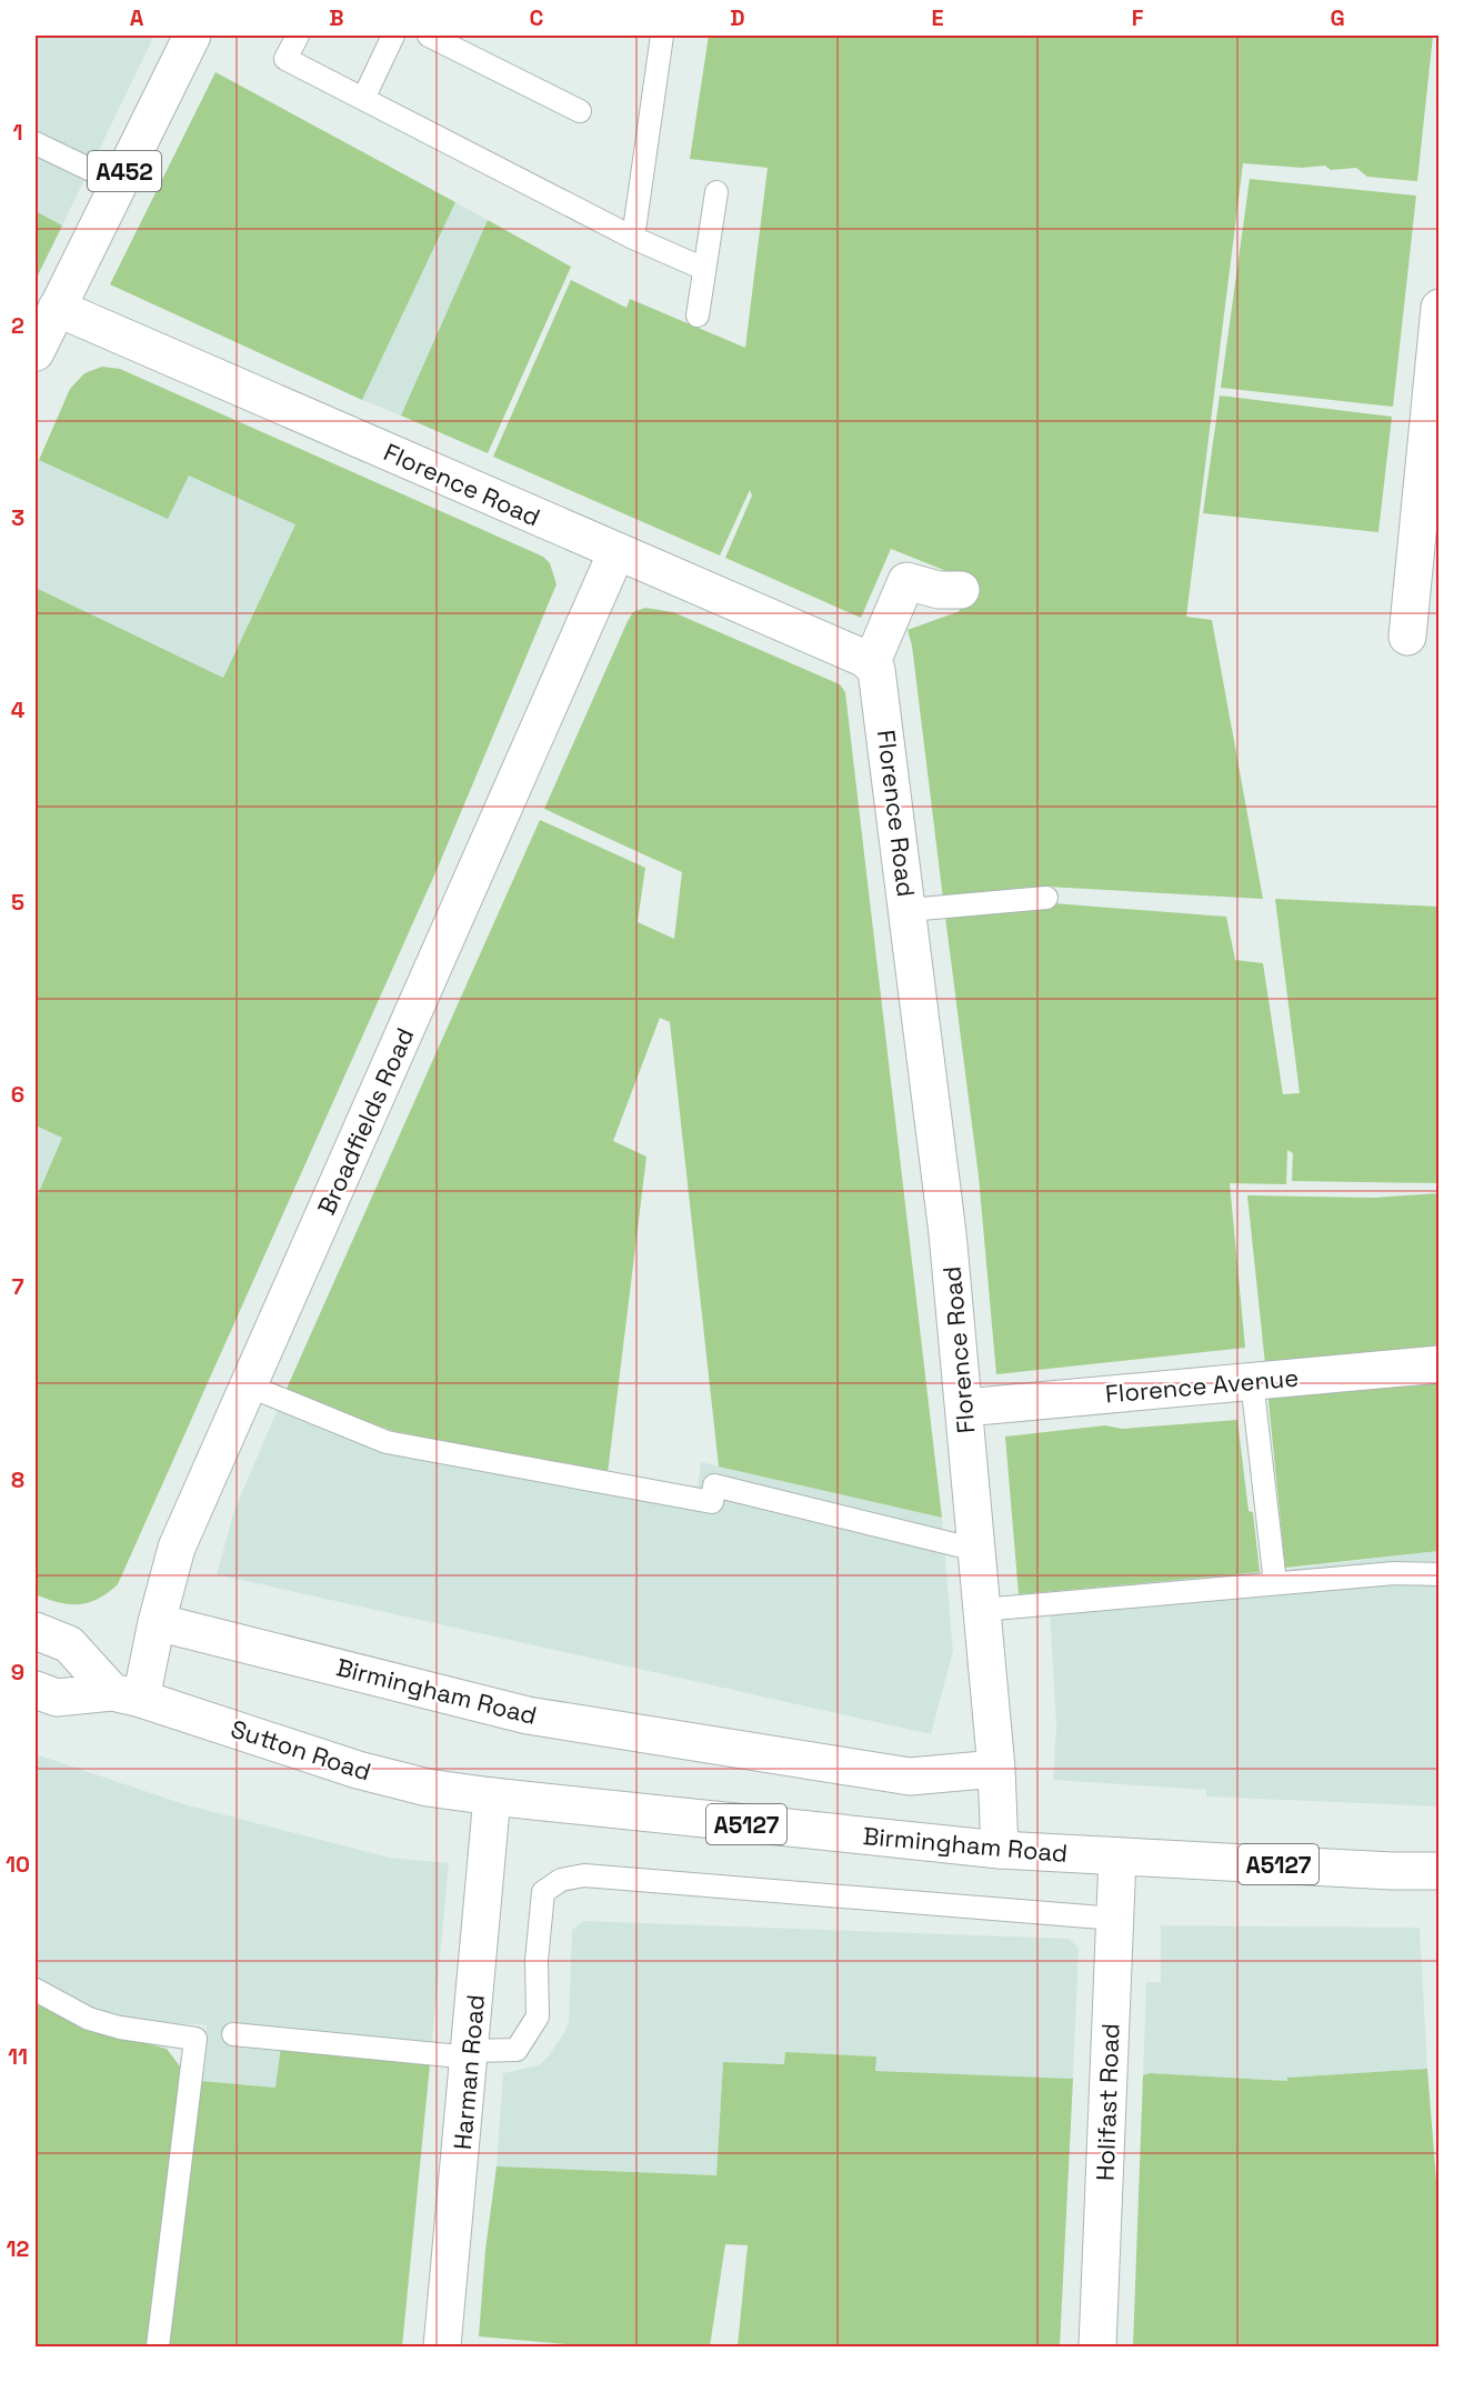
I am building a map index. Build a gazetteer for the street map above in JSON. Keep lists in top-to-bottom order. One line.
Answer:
{"streets":{"main road":["A452","Florence Road","Broadfields Road","Florence Avenue","Birmingham Road","Sutton Road","A5127","Harman Road","Holifast Road"]},"crossings":[["A452","Florence Road"],["Florence Road","Broadfields Road"],["Florence Road","Florence Avenue"],["Florence Road","Birmingham Road"],["Broadfields Road","Birmingham Road"],["Broadfields Road","Sutton Road"],["Birmingham Road","Sutton Road"],["Birmingham Road","Harman Road"],["Birmingham Road","Holifast Road"],["Sutton Road","Harman Road"]],"grid":{"columns":["A","B","C","D","E","F","G"],"rows":["1","2","3","4","5","6","7","8","9","10","11","12"]}}
